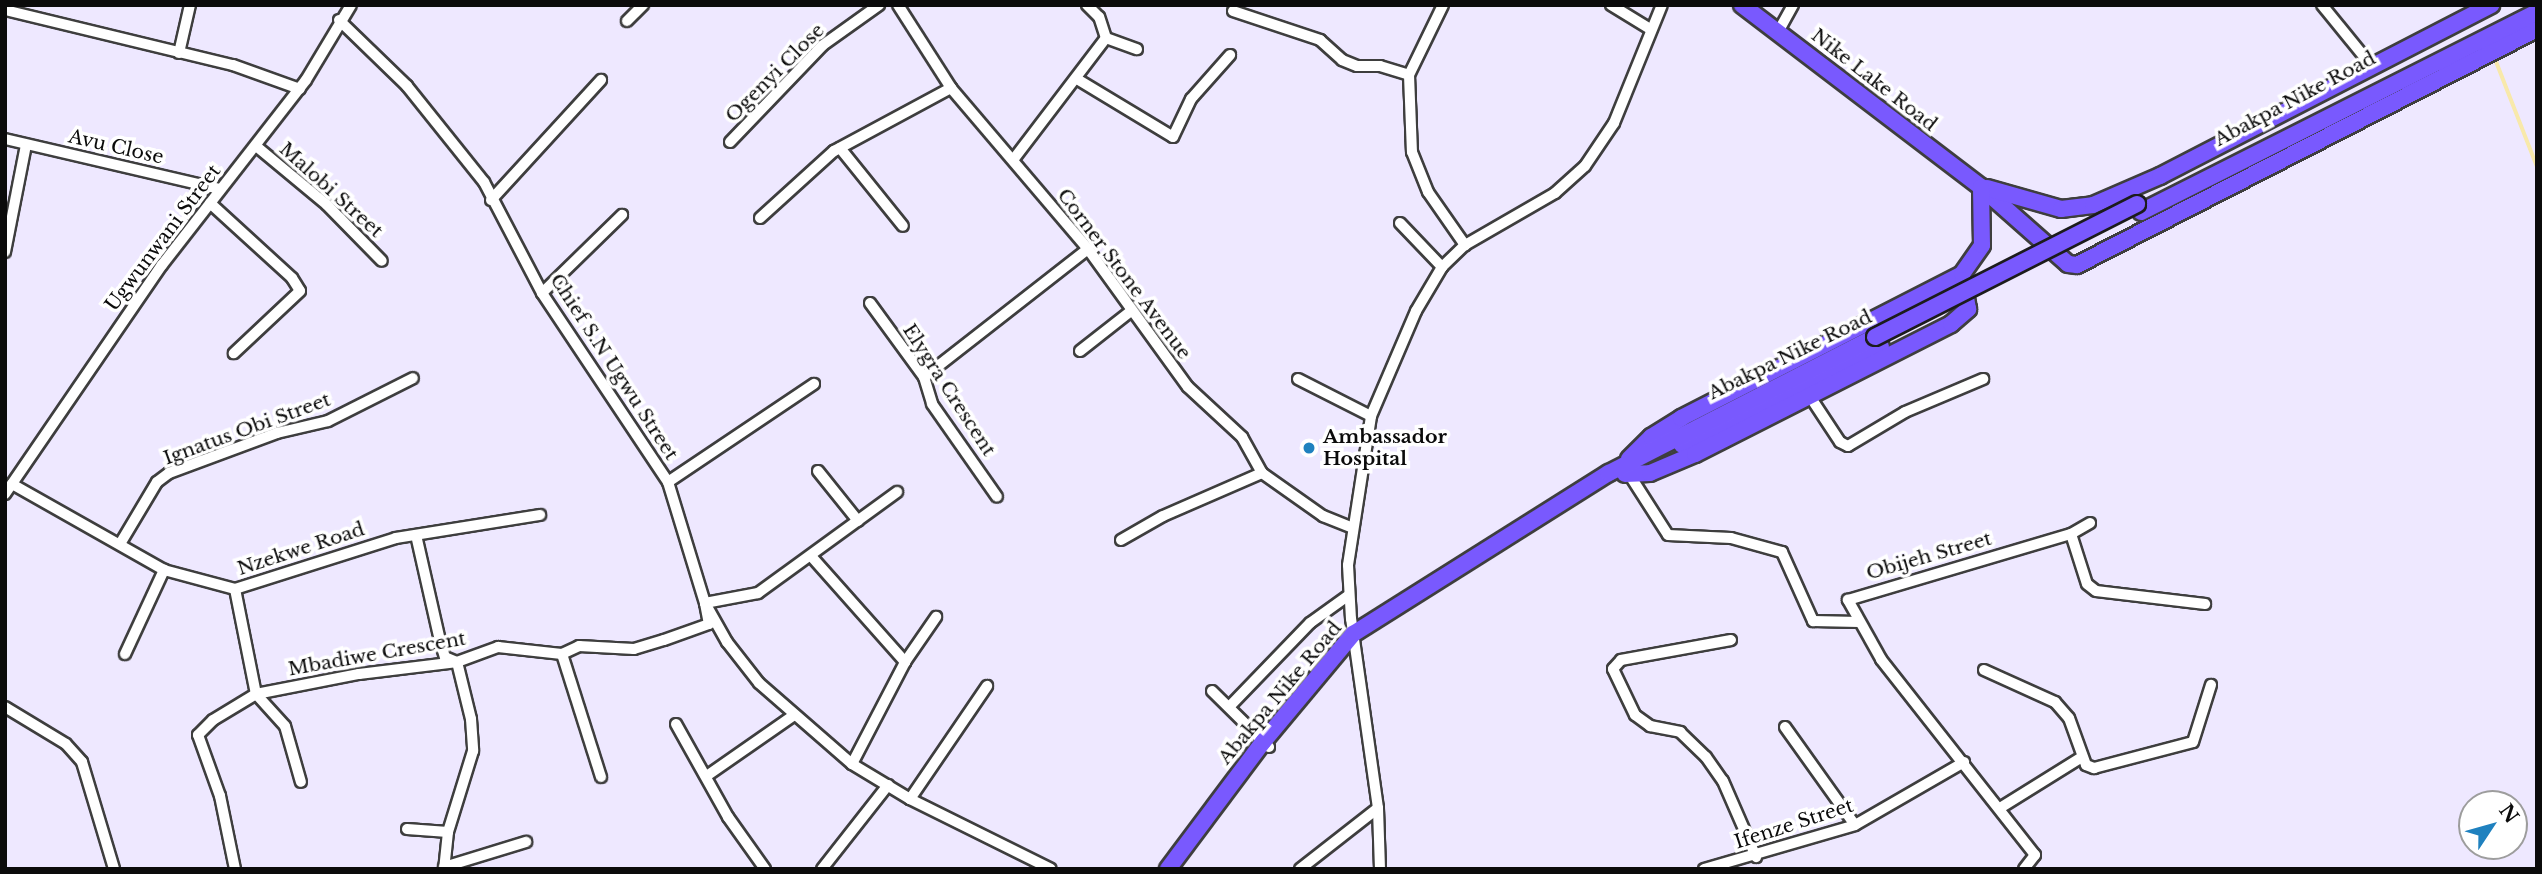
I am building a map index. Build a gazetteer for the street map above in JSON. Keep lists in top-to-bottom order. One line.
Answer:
{"streets":{"main road":["Nike Lake Road","Abakpa Nike Road"],"street":["Ogenyi Close","Avu Close","Malobi Street","Ugwunwani Street","Corner Stone Avenue","Chief S.N Ugwu Street","Elygra Crescent","Ignatus Obi Street","Nzekwe Road","Obijeh Street","Mbadiwe Crescent","Ifenze Street"]},"crossings":[["Avu Close","Ugwunwani Street"],["Malobi Street","Ugwunwani Street"],["Ugwunwani Street","Chief S.N Ugwu Street"],["Ugwunwani Street","Nzekwe Road"],["Chief S.N Ugwu Street","Mbadiwe Crescent"],["Ignatus Obi Street","Nzekwe Road"],["Obijeh Street","Ifenze Street"]],"places":["Ambassador Hospital"],"north":"top right"}
